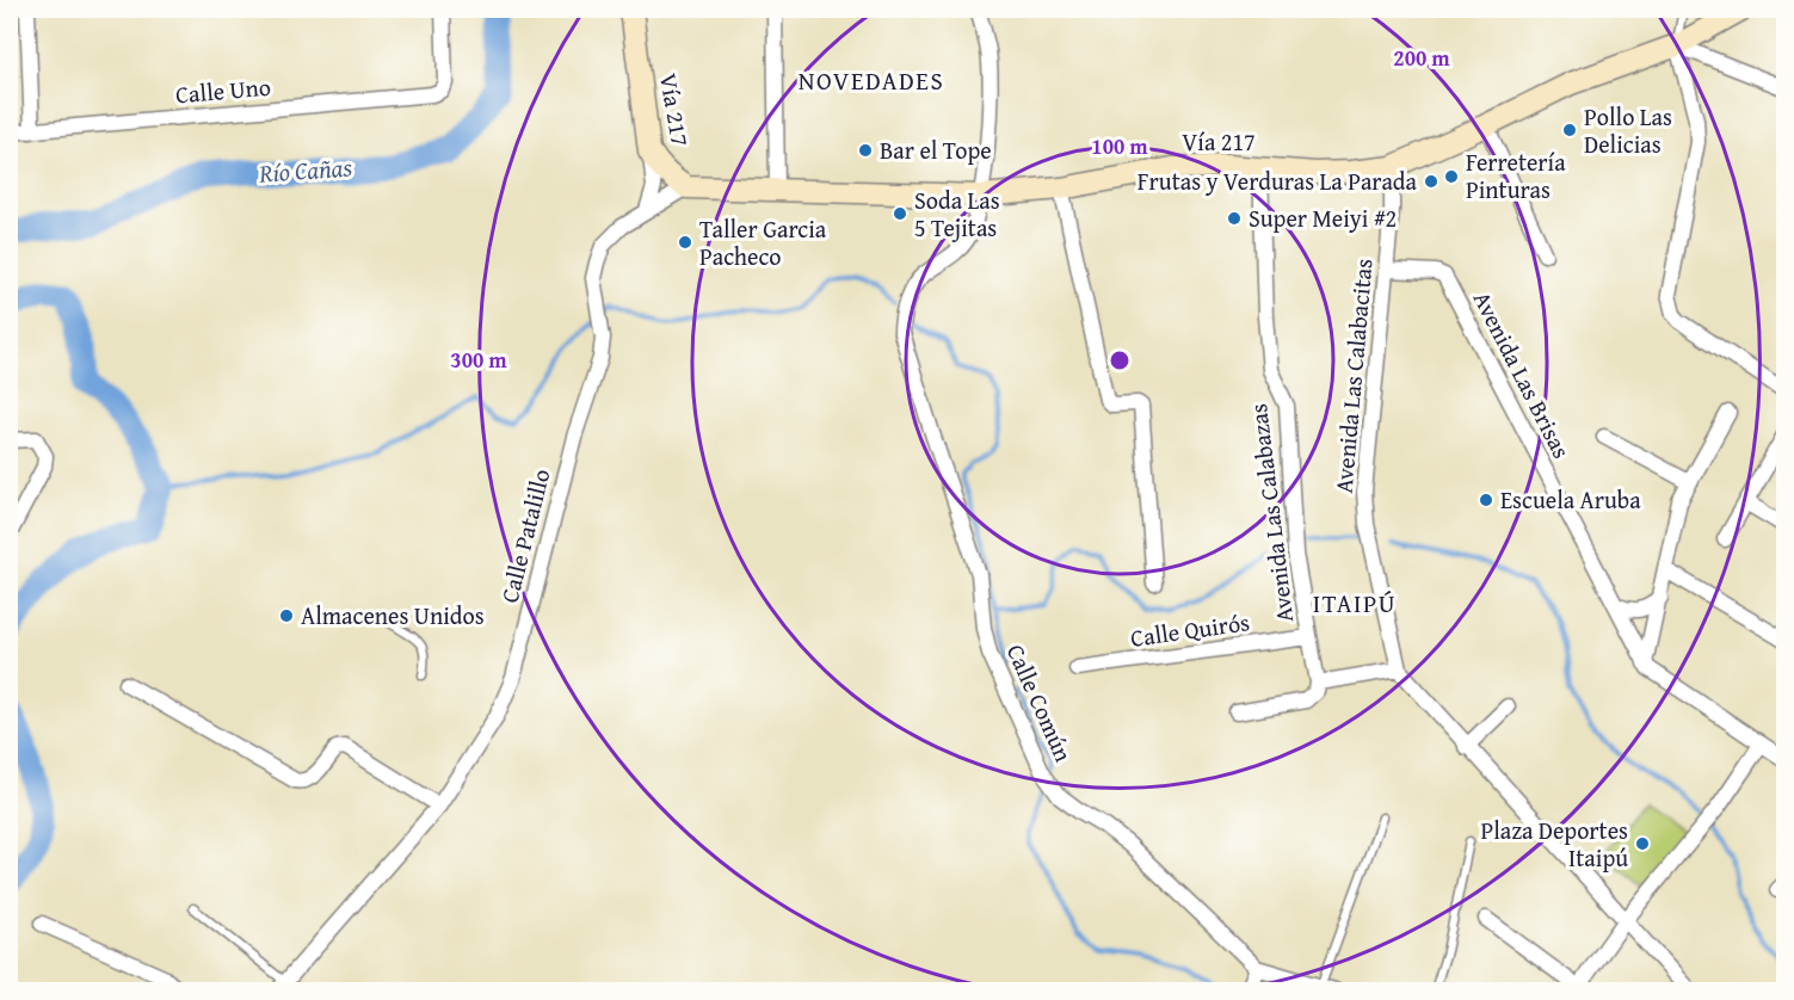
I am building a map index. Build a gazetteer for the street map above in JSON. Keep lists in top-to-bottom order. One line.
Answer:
{"streets":{"main road":["Vía 217"],"street":["Calle Uno","Avenida Las Brisas","Avenida Las Calabacitas","Avenida Las Calabazas","Calle Patalillo","Calle Quirós","Calle Común"]},"crossings":[["Vía 217","Avenida Las Calabacitas"],["Vía 217","Avenida Las Calabazas"],["Vía 217","Calle Patalillo"],["Vía 217","Calle Común"],["Avenida Las Brisas","Avenida Las Calabacitas"],["Avenida Las Calabazas","Calle Quirós"]],"districts":["NOVEDADES","ITAIPÚ"],"water":["Río Cañas"],"places":["Pollo Las Delicias","Bar el Tope","Ferretería Pinturas","Frutas y Verduras La Parada","Soda Las 5 Tejitas","Super Meiyi #2","Taller Garcia Pacheco","Escuela Aruba","Almacenes Unidos","Plaza Deportes Itaipú"],"rings":["200 m","100 m","300 m"]}
